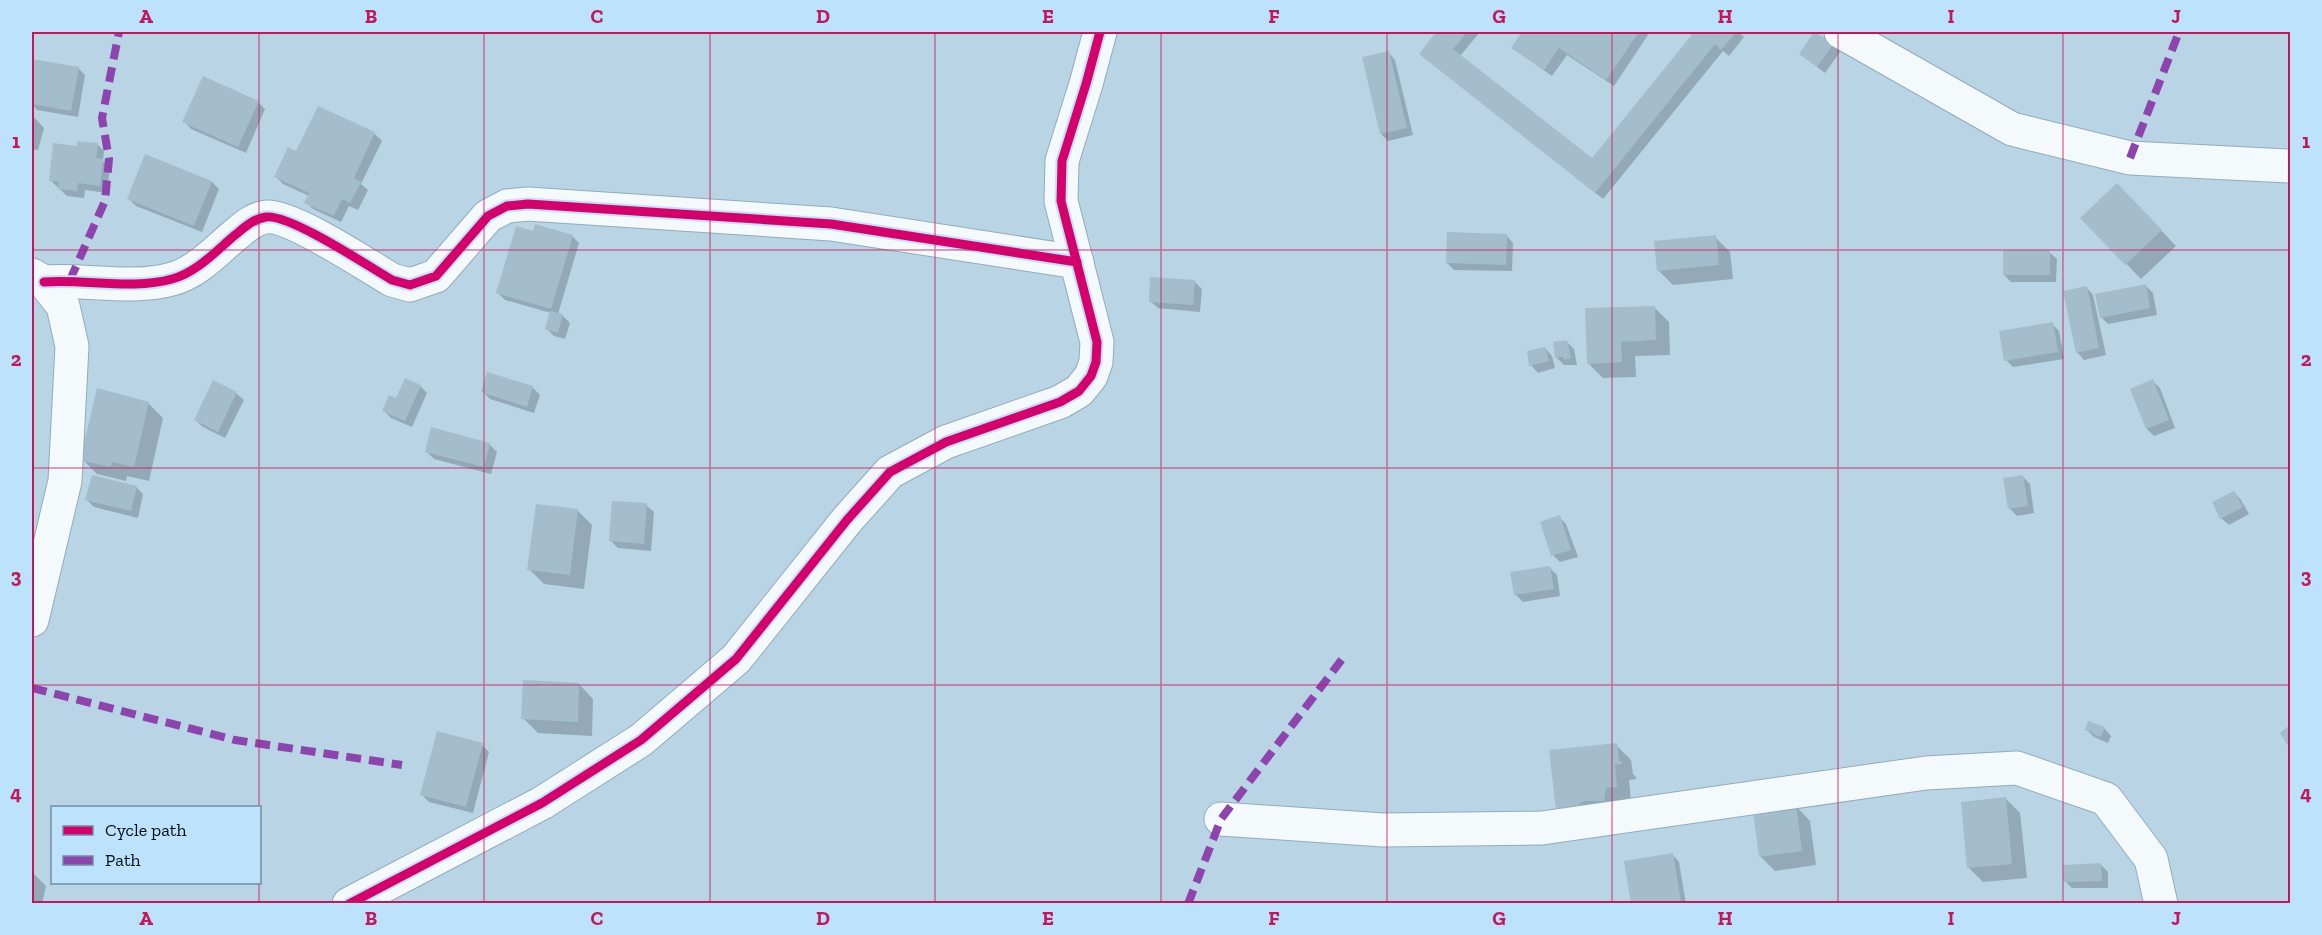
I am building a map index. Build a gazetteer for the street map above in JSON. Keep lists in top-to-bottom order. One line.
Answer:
{"legend":["Cycle path","Path"],"grid":{"columns":["A","B","C","D","E","F","G","H","I","J"],"rows":["1","2","3","4"]}}
